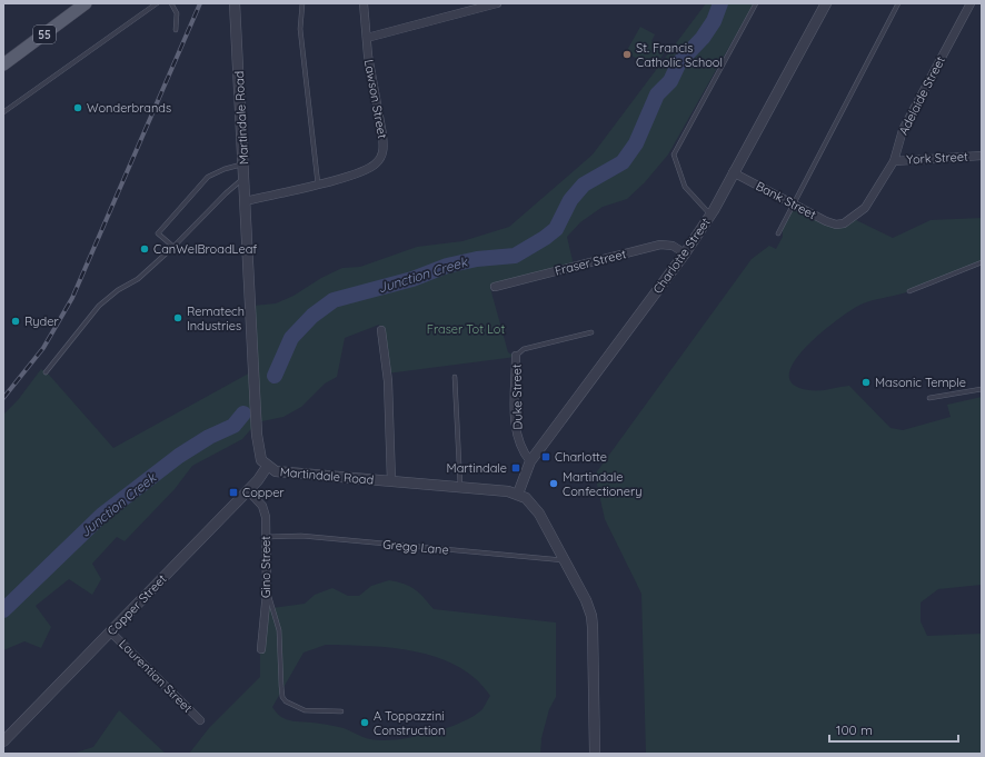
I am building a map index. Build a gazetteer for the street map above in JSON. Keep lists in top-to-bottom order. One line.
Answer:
{"streets":{"main road":["55"],"street":["Adelaide Street","Lawson Street","Martindale Road","York Street","Bank Street","Charlotte Street","Fraser Street","Duke Street","Gino Street","Copper Street","Laurentian Street"],"lane":["Gregg Lane"]},"crossings":[["Adelaide Street","York Street"],["Adelaide Street","Bank Street"],["Lawson Street","Martindale Road"],["Martindale Road","Charlotte Street"],["Martindale Road","Copper Street"],["Bank Street","Charlotte Street"],["Charlotte Street","Fraser Street"],["Charlotte Street","Duke Street"],["Gregg Lane","Gino Street"],["Gino Street","Copper Street"],["Copper Street","Laurentian Street"]],"water":["Junction Creek"],"parks":["Fraser Tot Lot"],"places":{"other":["St. Francis Catholic School","Wonderbrands","CanWelBroadLeaf","Rematech Industries","Ryder","Masonic Temple","Martindale Confectionery","A Toppazzini Construction"],"transit":["Charlotte","Martindale","Copper"]},"scale_bar":"100 m"}
